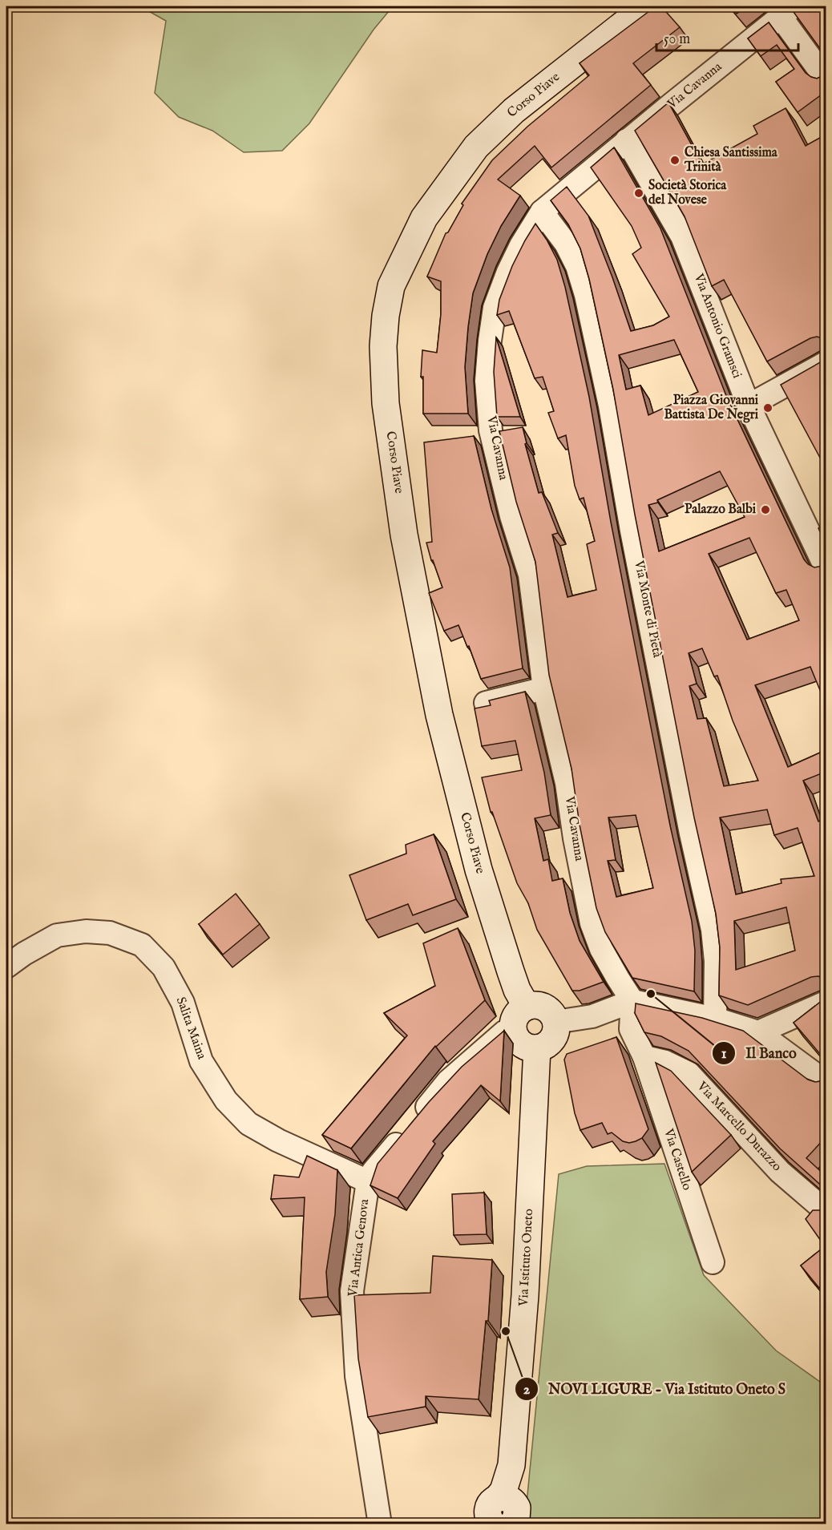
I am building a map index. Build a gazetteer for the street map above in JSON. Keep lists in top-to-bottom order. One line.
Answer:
{"streets":{"main road":["Corso Piave","Via Istituto Oneto"],"street":["Via Cavanna","Via Antonio Gramsci","Via Monte di Pietà","Salita Maina","Via Marcello Durazzo","Via Castello","Via Antica Genova"]},"crossings":[["Via Cavanna","Via Antonio Gramsci"],["Via Cavanna","Via Monte di Pietà"],["Via Cavanna","Via Castello"],["Corso Piave","Via Antica Genova"],["Corso Piave","Via Istituto Oneto"],["Salita Maina","Via Antica Genova"],["Via Marcello Durazzo","Via Castello"],["Via Antica Genova","Via Istituto Oneto"]],"places":["Chiesa Santissima Trinità","Società Storica del Novese","Piazza Giovanni Battista De Negri","Palazzo Balbi","Il Banco","NOVI LIGURE - Via Istituto Oneto S"],"scale_bar":"50 m"}
